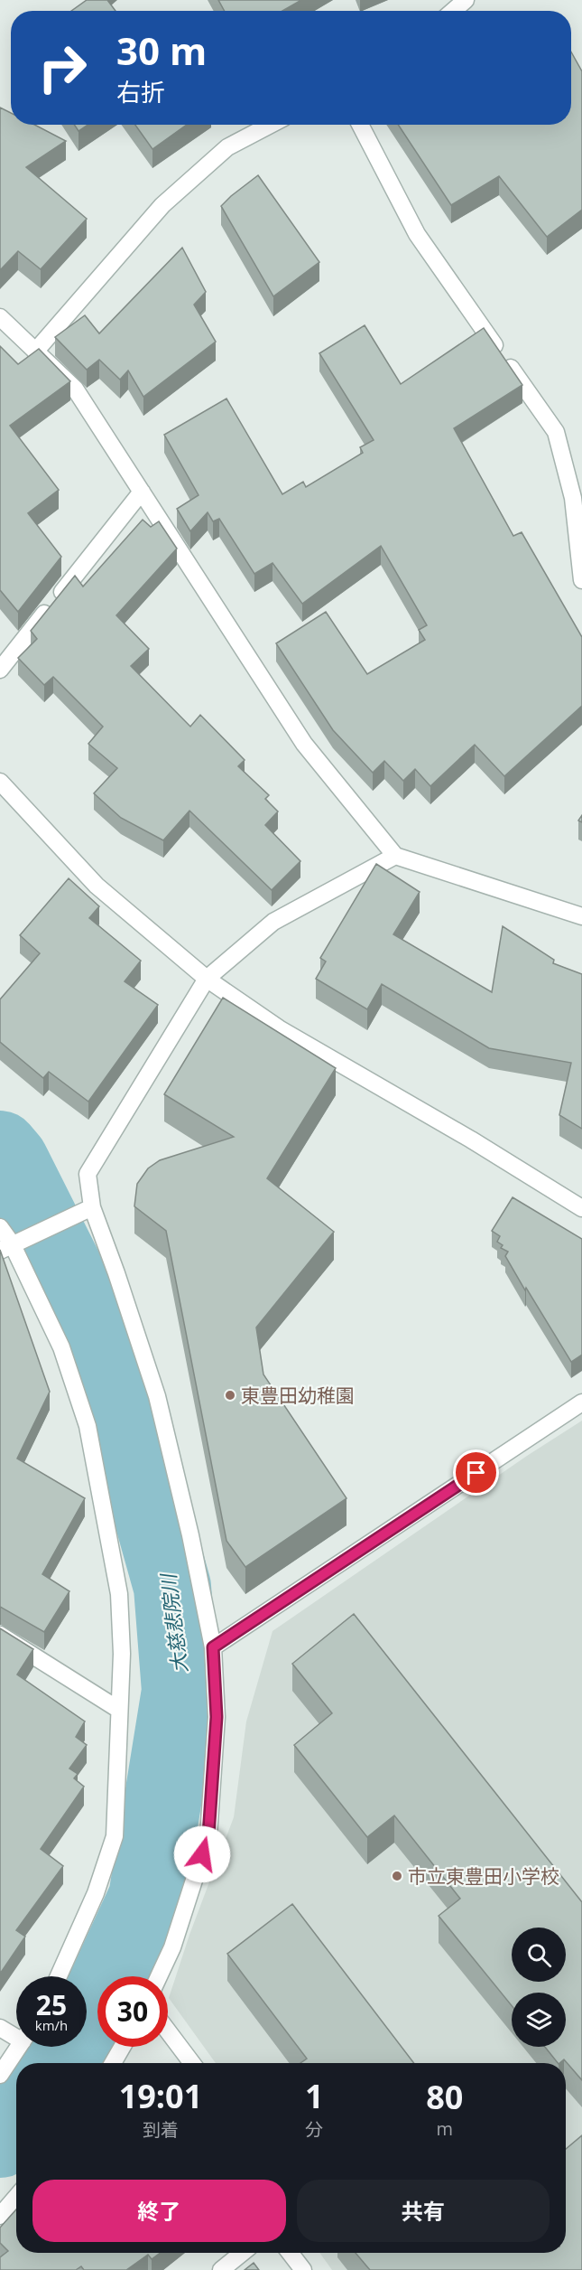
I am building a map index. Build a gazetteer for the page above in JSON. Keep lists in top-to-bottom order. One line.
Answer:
{"water":["大慈悲院川"],"places":["東豊田幼稚園","市立東豊田小学校"],"page":{"turn":["30 m","右折"],"speed":"25 km/h","limit":"30","eta":["19:01","到着","1","分","80","m"],"buttons":["終了","共有"]}}
